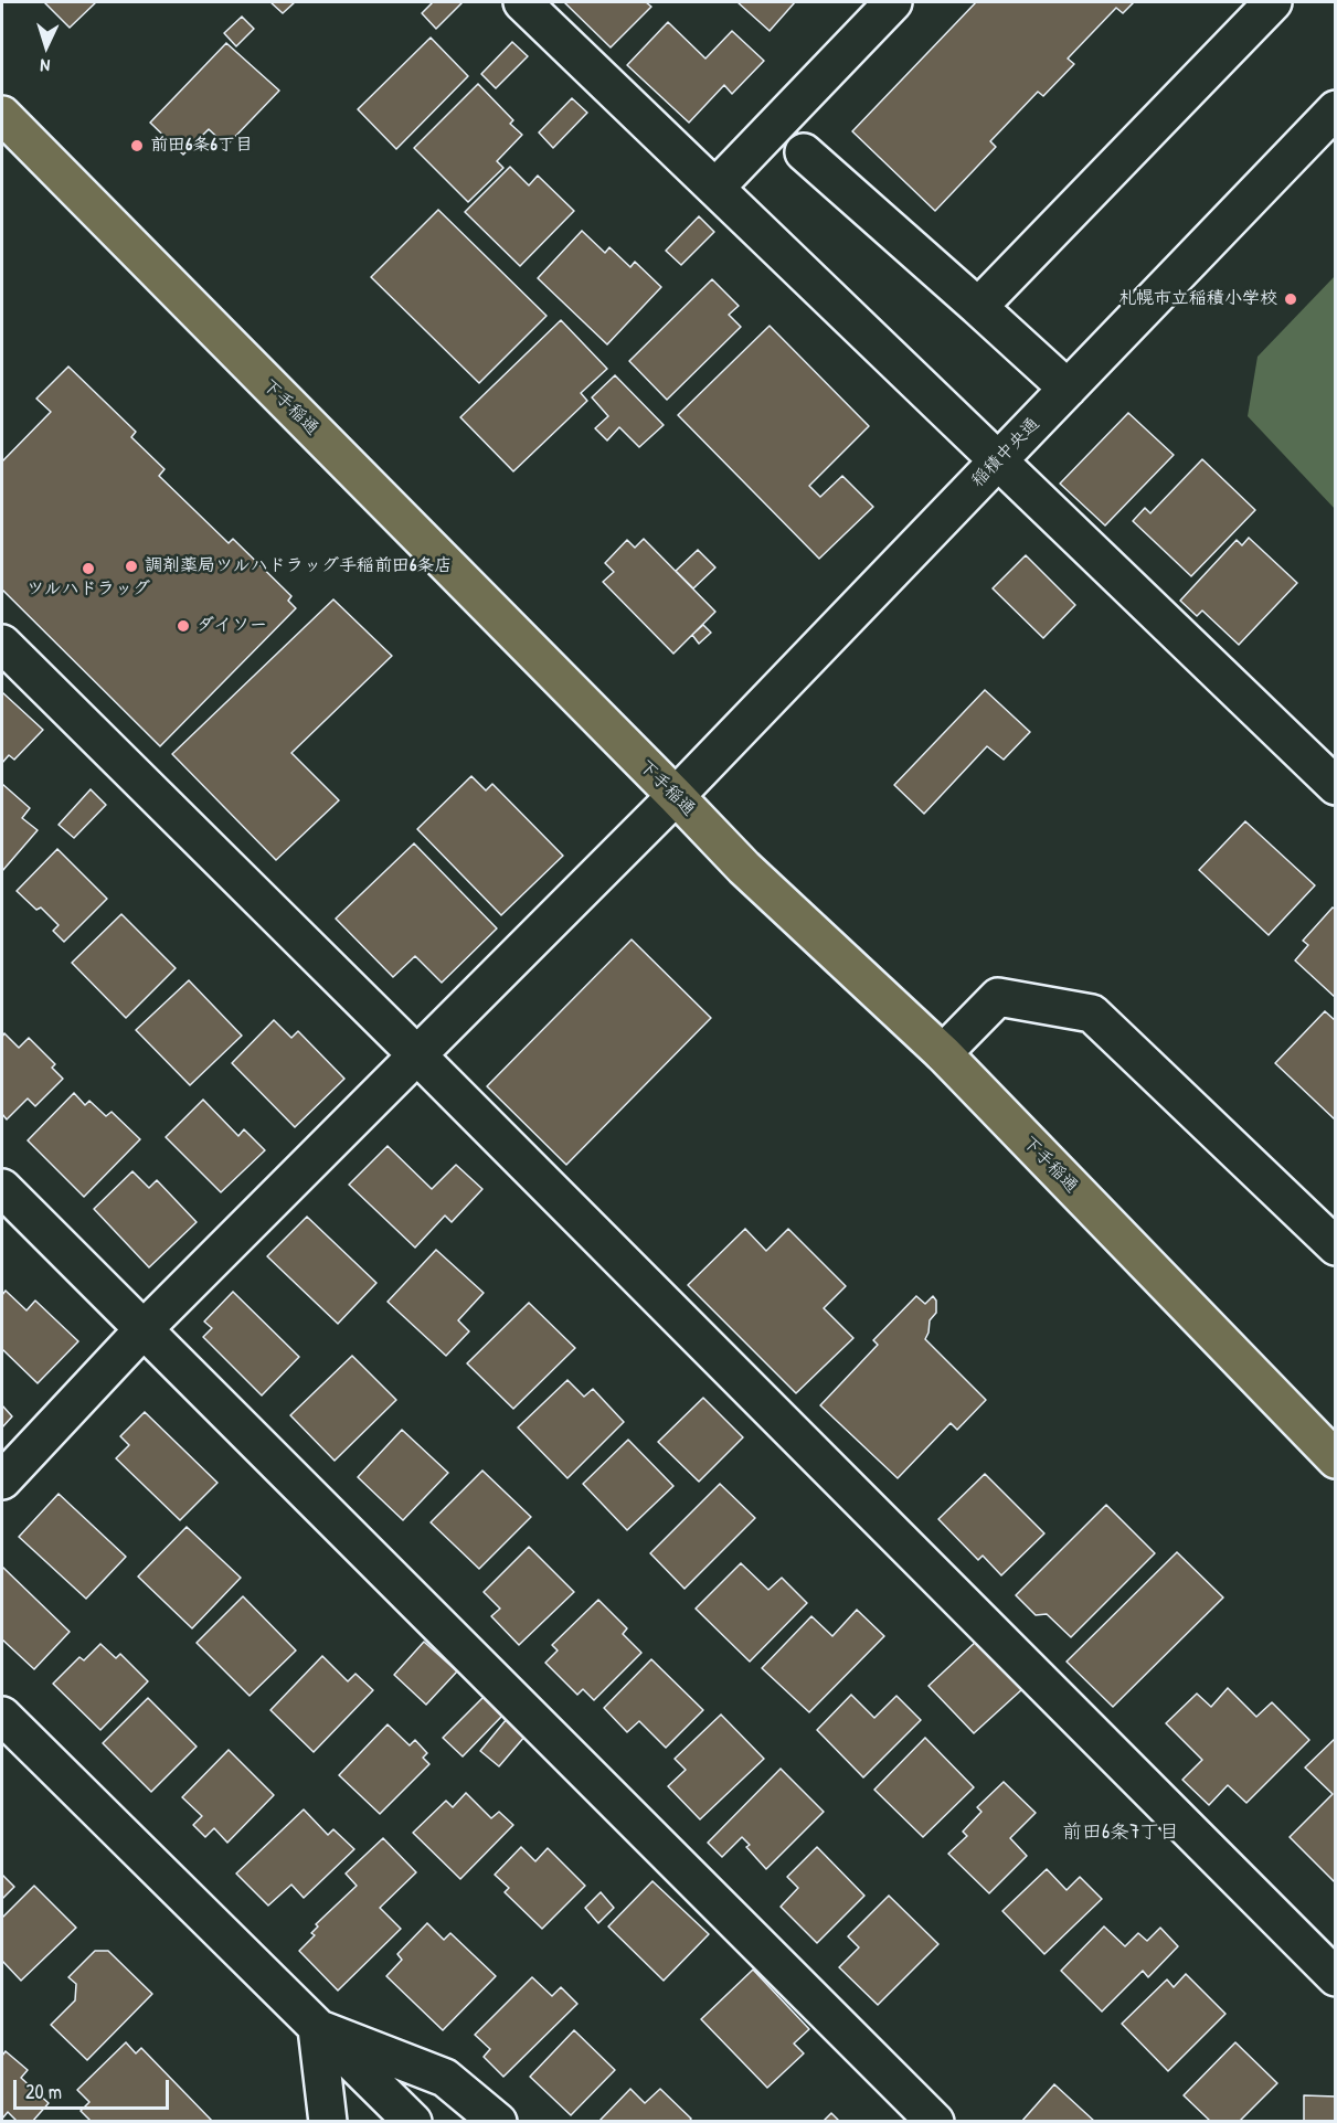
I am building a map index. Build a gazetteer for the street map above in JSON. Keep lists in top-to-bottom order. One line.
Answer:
{"streets":{"main road":["下手稲通"],"street":["稲積中央通"]},"crossings":[["下手稲通","稲積中央通"]],"districts":["前田6条7丁目"],"places":["前田6条6丁目","札幌市立稲積小学校","調剤薬局ツルハドラッグ手稲前田6条店","ツルハドラッグ","ダイソー"],"scale_bar":"20 m","north":"bottom"}
